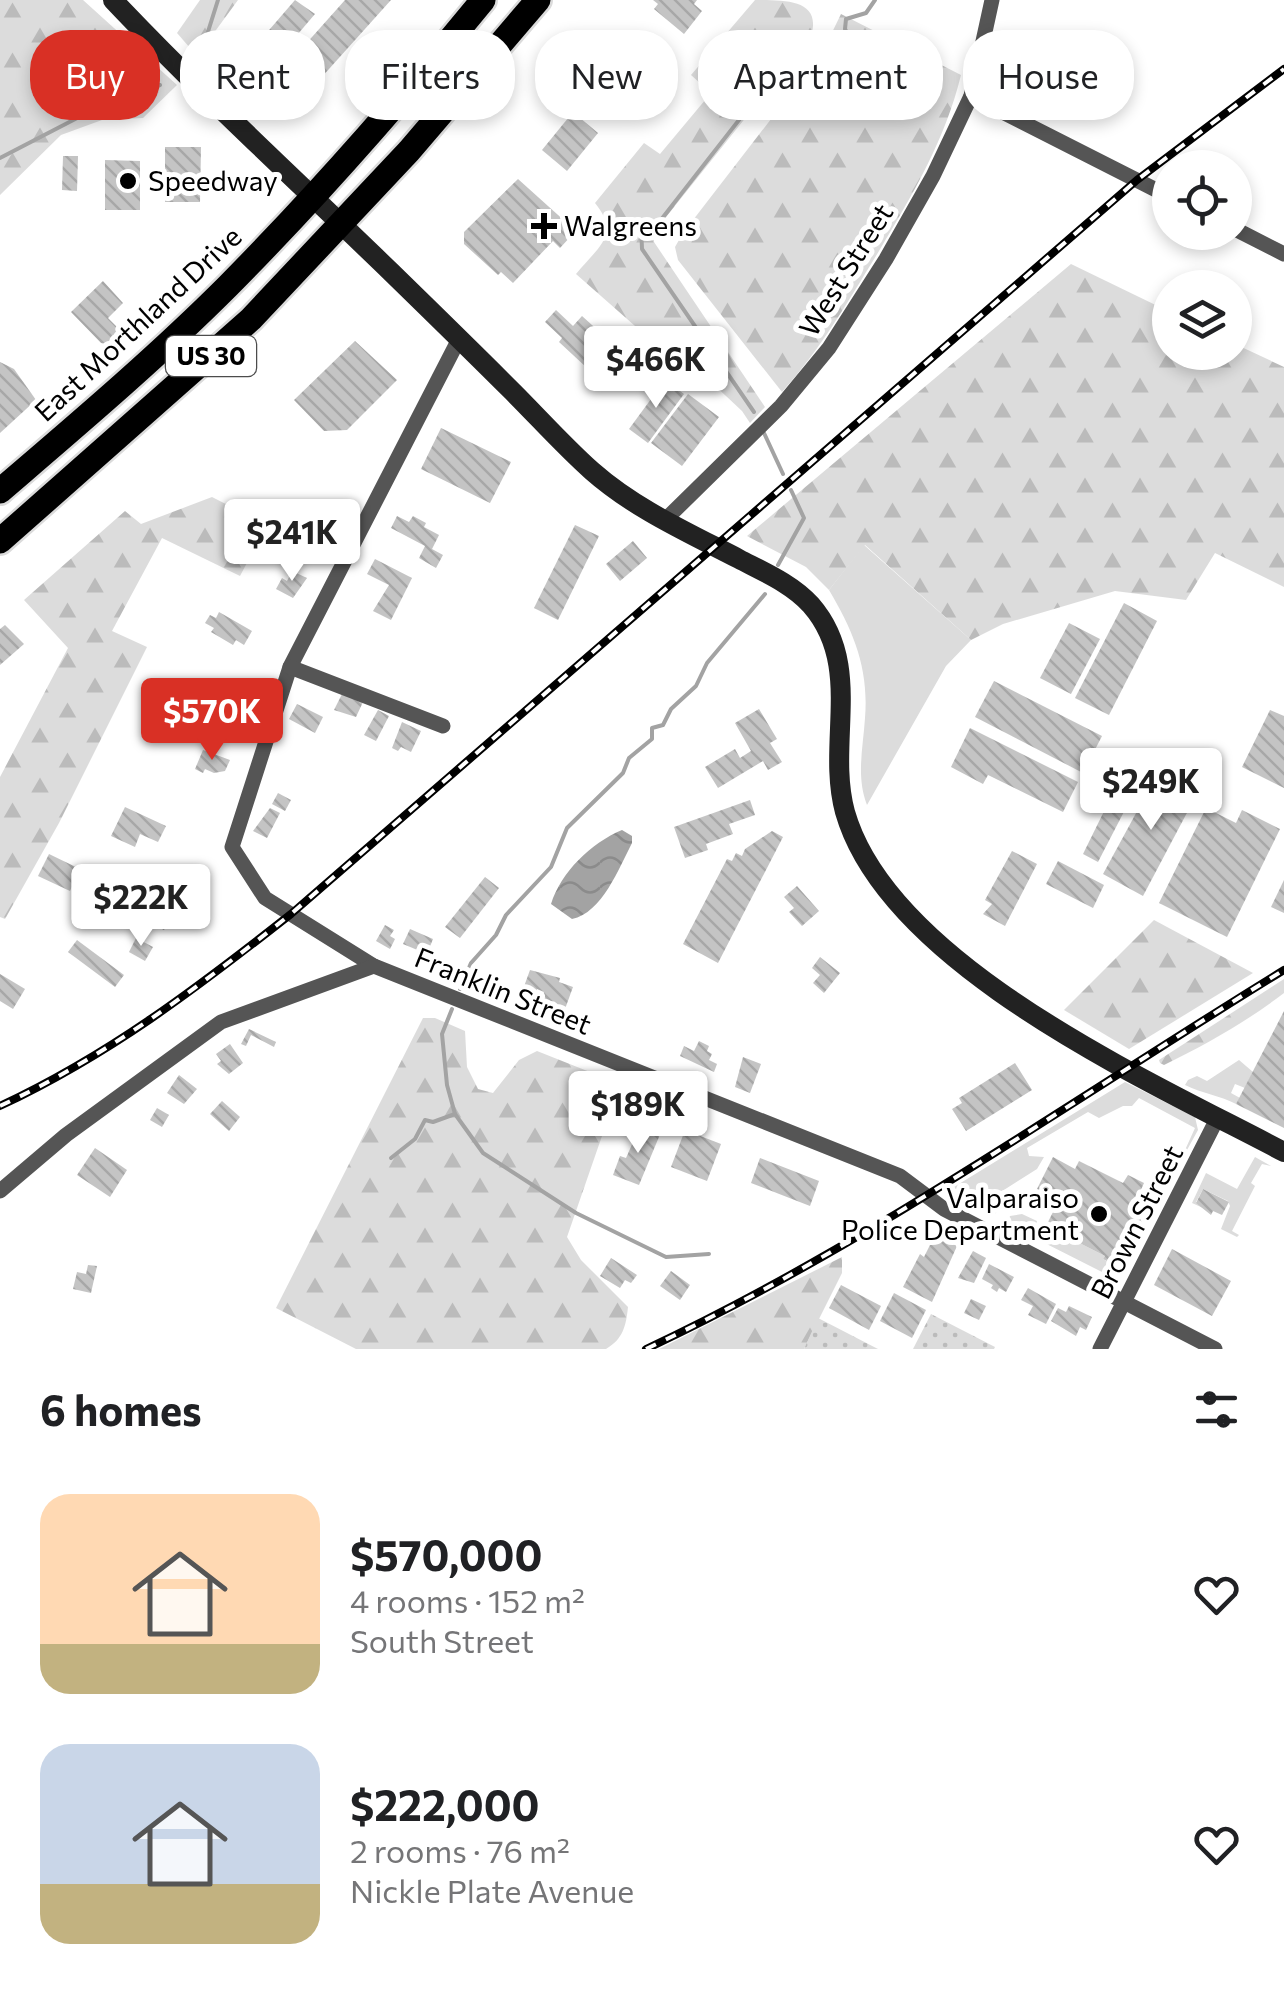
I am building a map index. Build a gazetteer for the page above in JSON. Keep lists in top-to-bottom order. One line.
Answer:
{"streets":{"highway":["East Morthland Drive","US 30"],"street":["West Street","Franklin Street","Brown Street"]},"crossings":[["East Morthland Drive","US 30"],["Franklin Street","Brown Street"]],"places":{"other":["Speedway","Valparaiso Police Department"],"health":["Walgreens"]},"page":{"chip":["Buy","Rent","Filters","New","Apartment","House"],"price":["$466K","$241K","$570K","$249K","$222K","$189K"],"heading":"6 homes","list":[{"name":"$570,000","note":"4 rooms · 152 m² · South Street"},{"name":"$222,000","note":"2 rooms · 76 m² · Nickle Plate Avenue"}]}}
